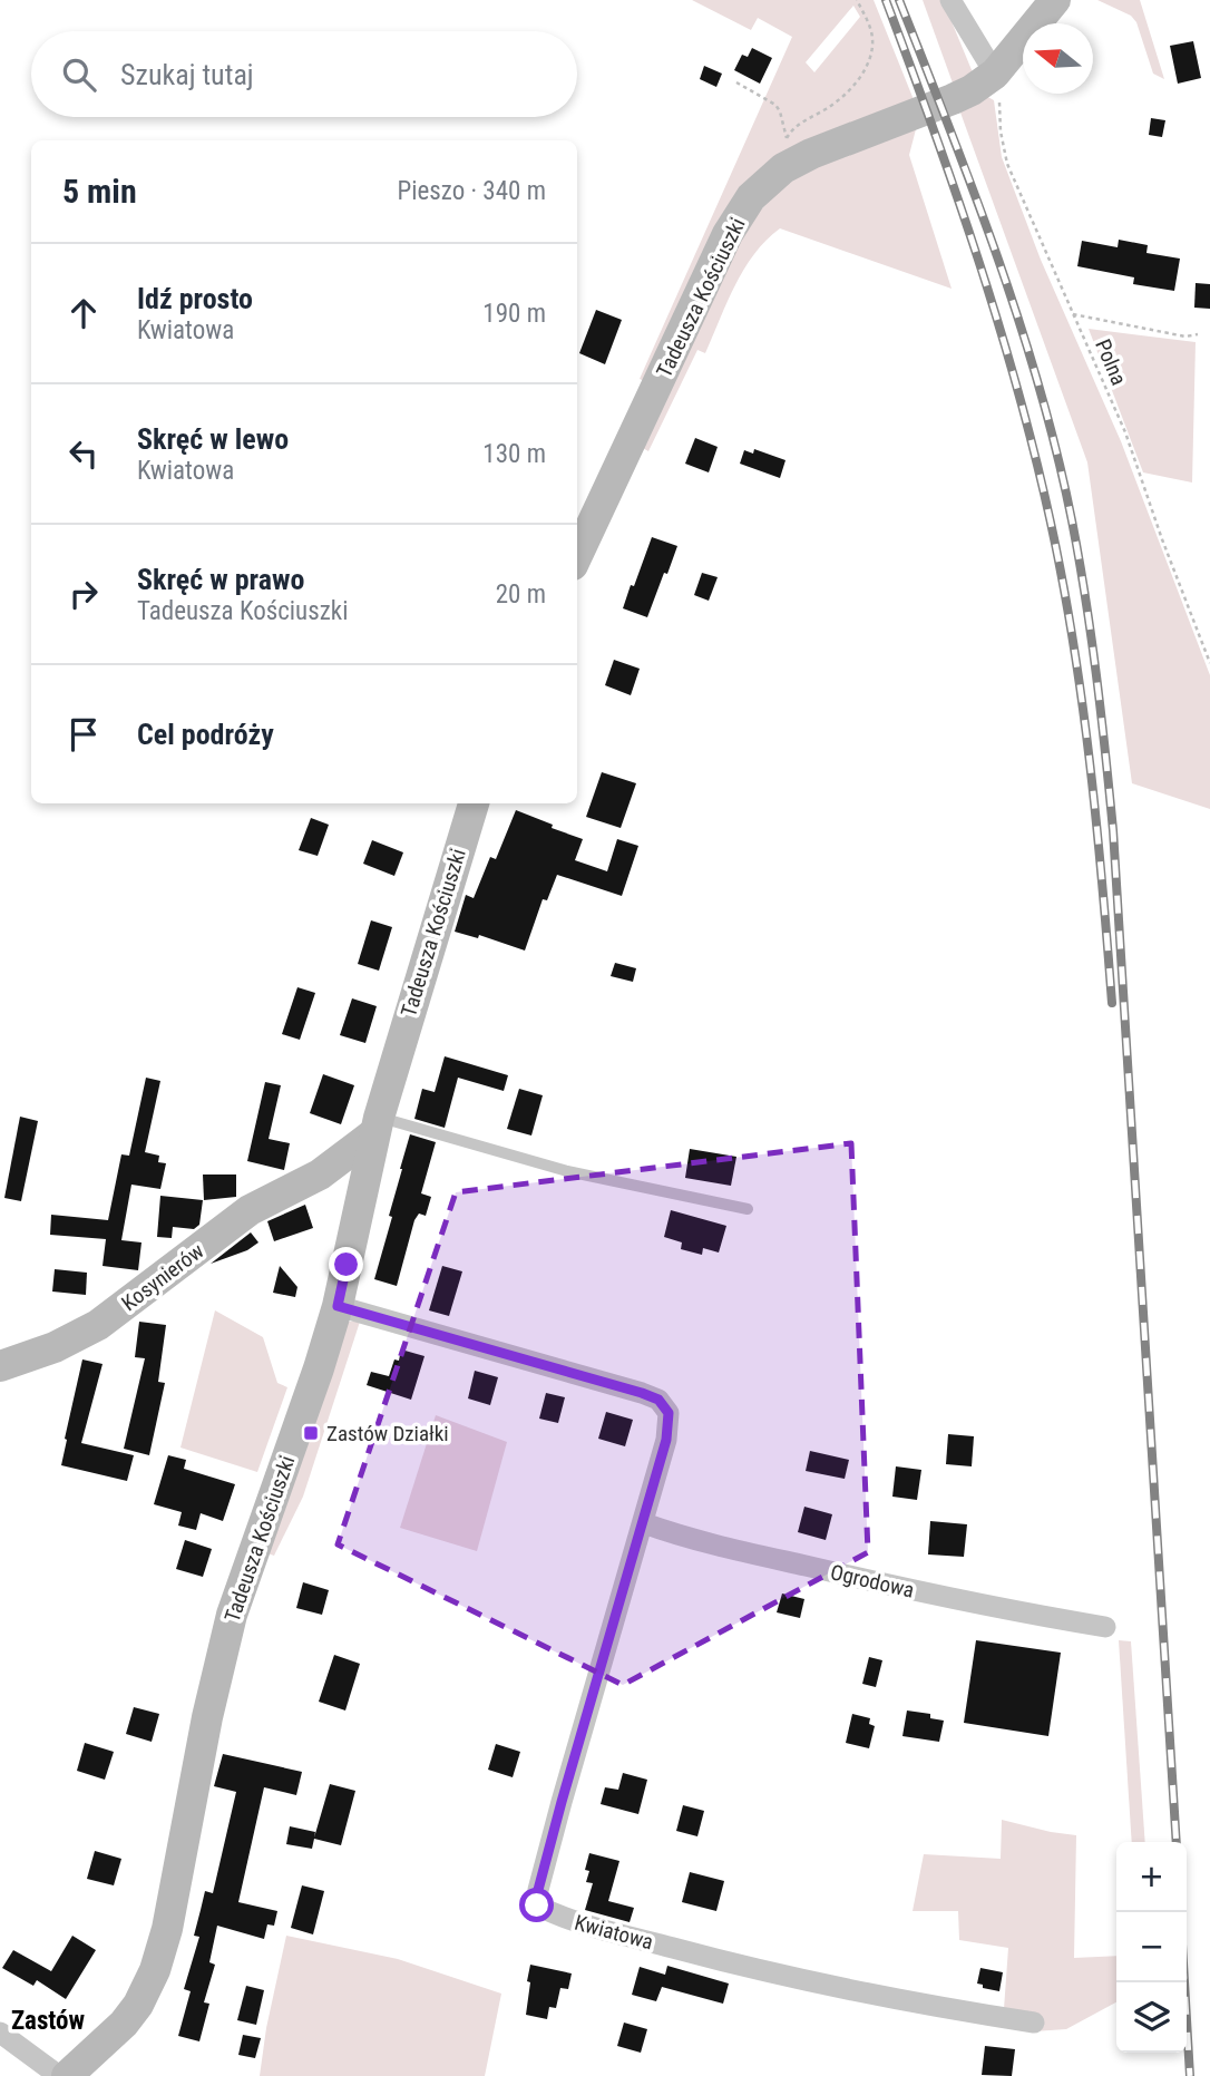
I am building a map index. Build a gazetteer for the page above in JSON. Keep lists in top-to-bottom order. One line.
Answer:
{"streets":{"street":["Tadeusza Kościuszki","Kosynierów","Ogrodowa","Kwiatowa"],"path":["Polna"]},"crossings":[["Tadeusza Kościuszki","Polna"],["Tadeusza Kościuszki","Kosynierów"],["Tadeusza Kościuszki","Kwiatowa"],["Ogrodowa","Kwiatowa"]],"districts":["Zastów"],"places":{"transit":["Zastów Działki"]},"north":"left","page":{"search":"Szukaj tutaj","heading":["5 min","Pieszo · 340 m"],"list":[["Idź prosto","Kwiatowa","190 m"],["Skręć w lewo","Kwiatowa","130 m"],["Skręć w prawo","Tadeusza Kościuszki","20 m"],"Cel podróży"],"map_buttons":["+","−"]}}
